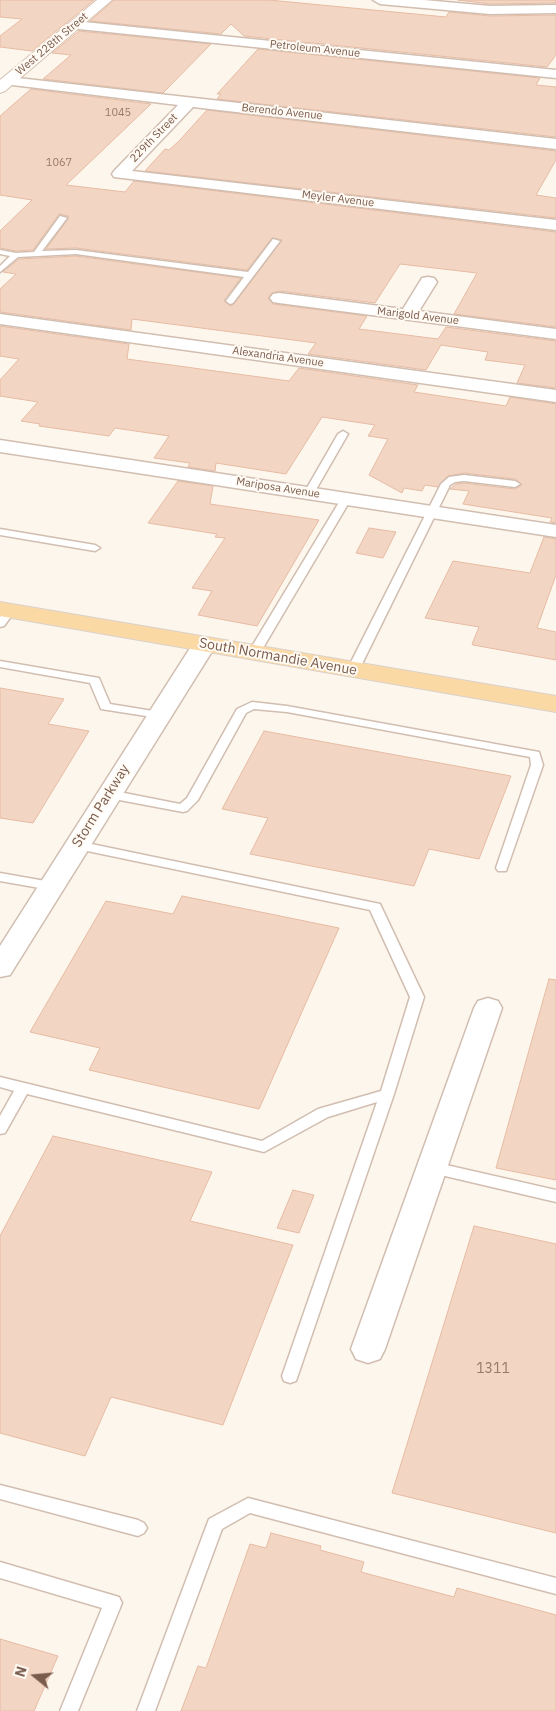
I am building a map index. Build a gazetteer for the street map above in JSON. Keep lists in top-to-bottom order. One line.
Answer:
{"streets":{"main road":["South Normandie Avenue"],"street":["West 228th Street","Petroleum Avenue","Berendo Avenue","229th Street","Meyler Avenue","Marigold Avenue","Alexandria Avenue","Mariposa Avenue","Storm Parkway"]},"crossings":[["West 228th Street","Petroleum Avenue"],["West 228th Street","Berendo Avenue"],["Berendo Avenue","229th Street"],["229th Street","Meyler Avenue"],["South Normandie Avenue","Storm Parkway"]],"house_numbers":["1045","1067","1311"],"north":"left"}
